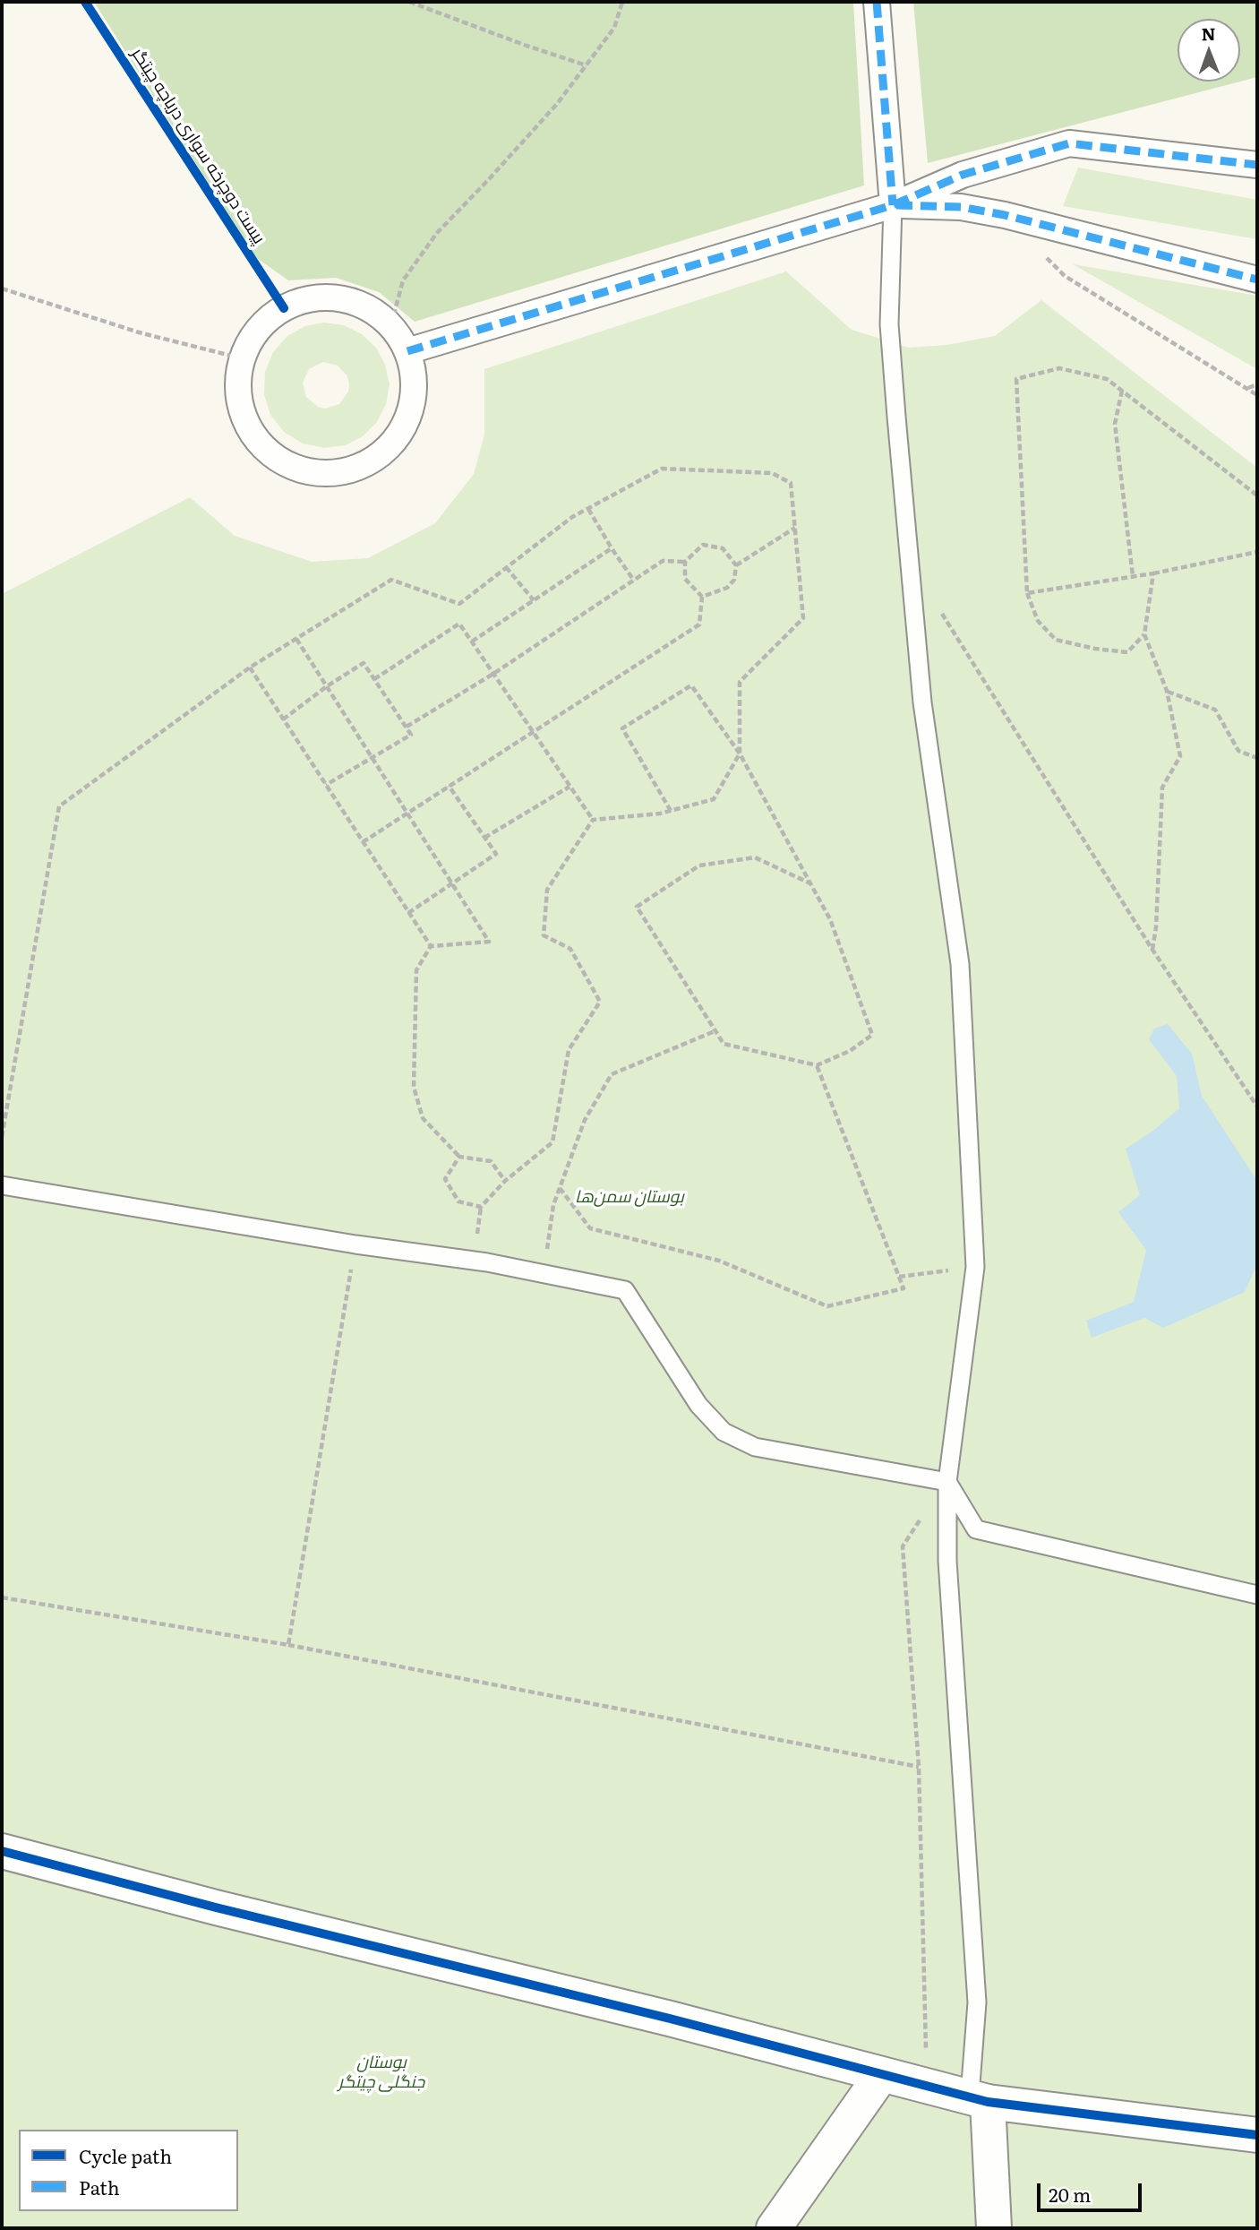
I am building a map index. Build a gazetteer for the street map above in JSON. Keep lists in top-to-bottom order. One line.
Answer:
{"streets":{"cycle path":["پیست دوچرخه سواری دریاچه چیتگر"]},"parks":["بوستان سمن‌ها","بوستان جنگلی چیتگر"],"legend":["Cycle path","Path"],"scale_bar":"20 m","north":"top"}
